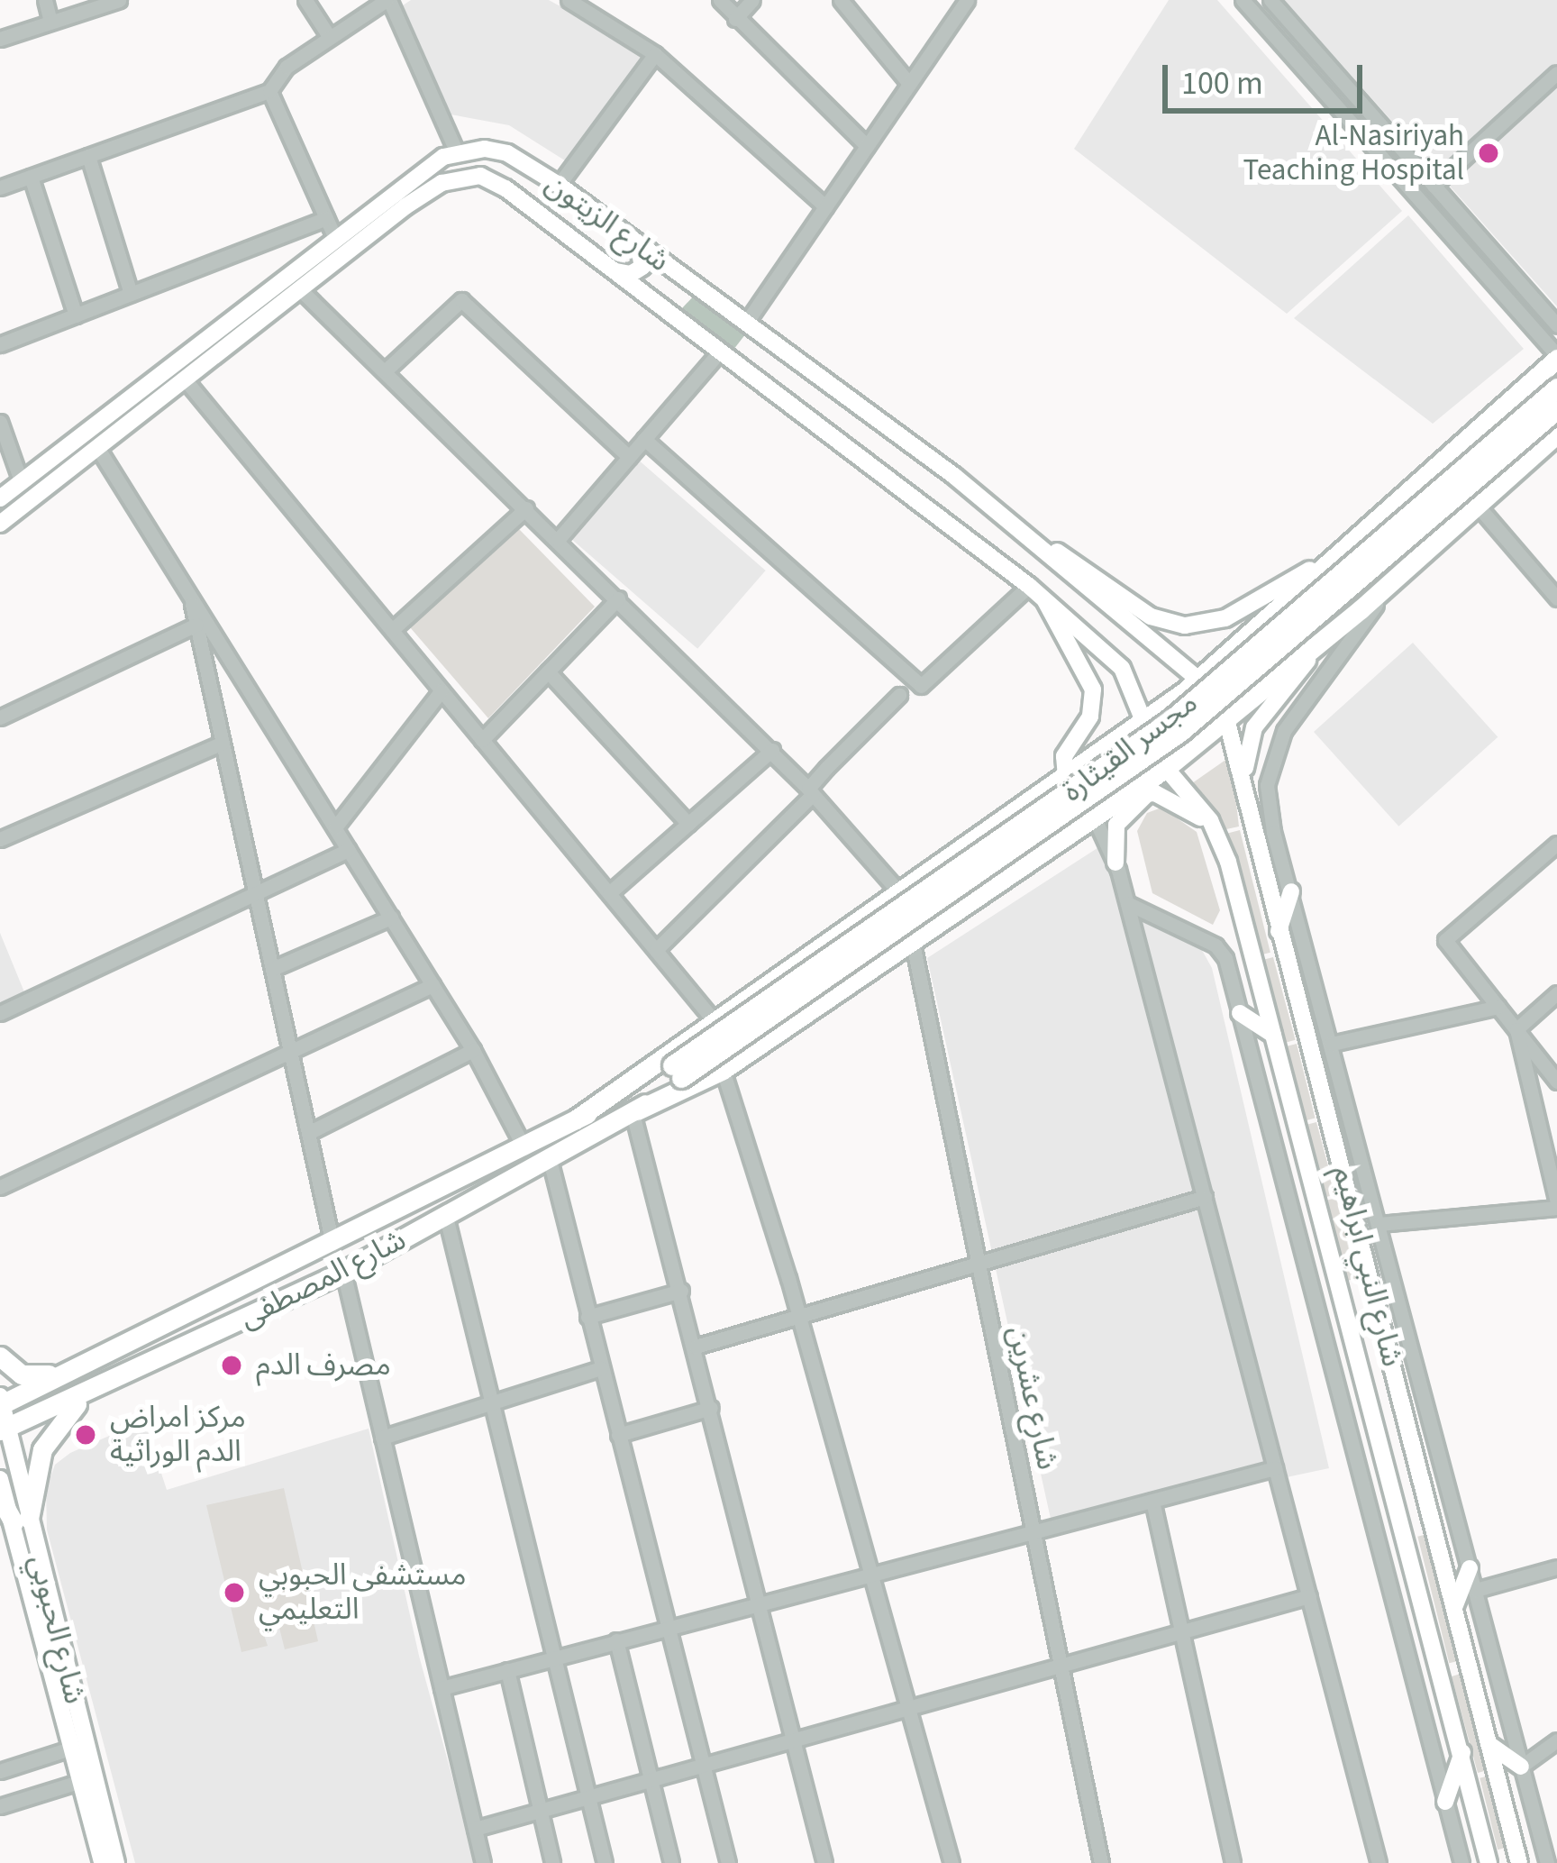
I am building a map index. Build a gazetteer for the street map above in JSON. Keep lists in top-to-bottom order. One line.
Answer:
{"streets":{"highway":["مجسر القيثارة","شارع المصطفى"],"main road":["شارع الزيتون","شارع النبي ابراهيم","شارع الحبوبي"],"street":["شارع عشرين"]},"crossings":[["شارع الزيتون","شارع النبي ابراهيم"],["شارع المصطفى","شارع الحبوبي"]],"places":["Al-Nasiriyah Teaching Hospital","مصرف الدم","مركز امراض الدم الوراثية","مستشفى الحبوبي التعليمي"],"scale_bar":"100 m"}
